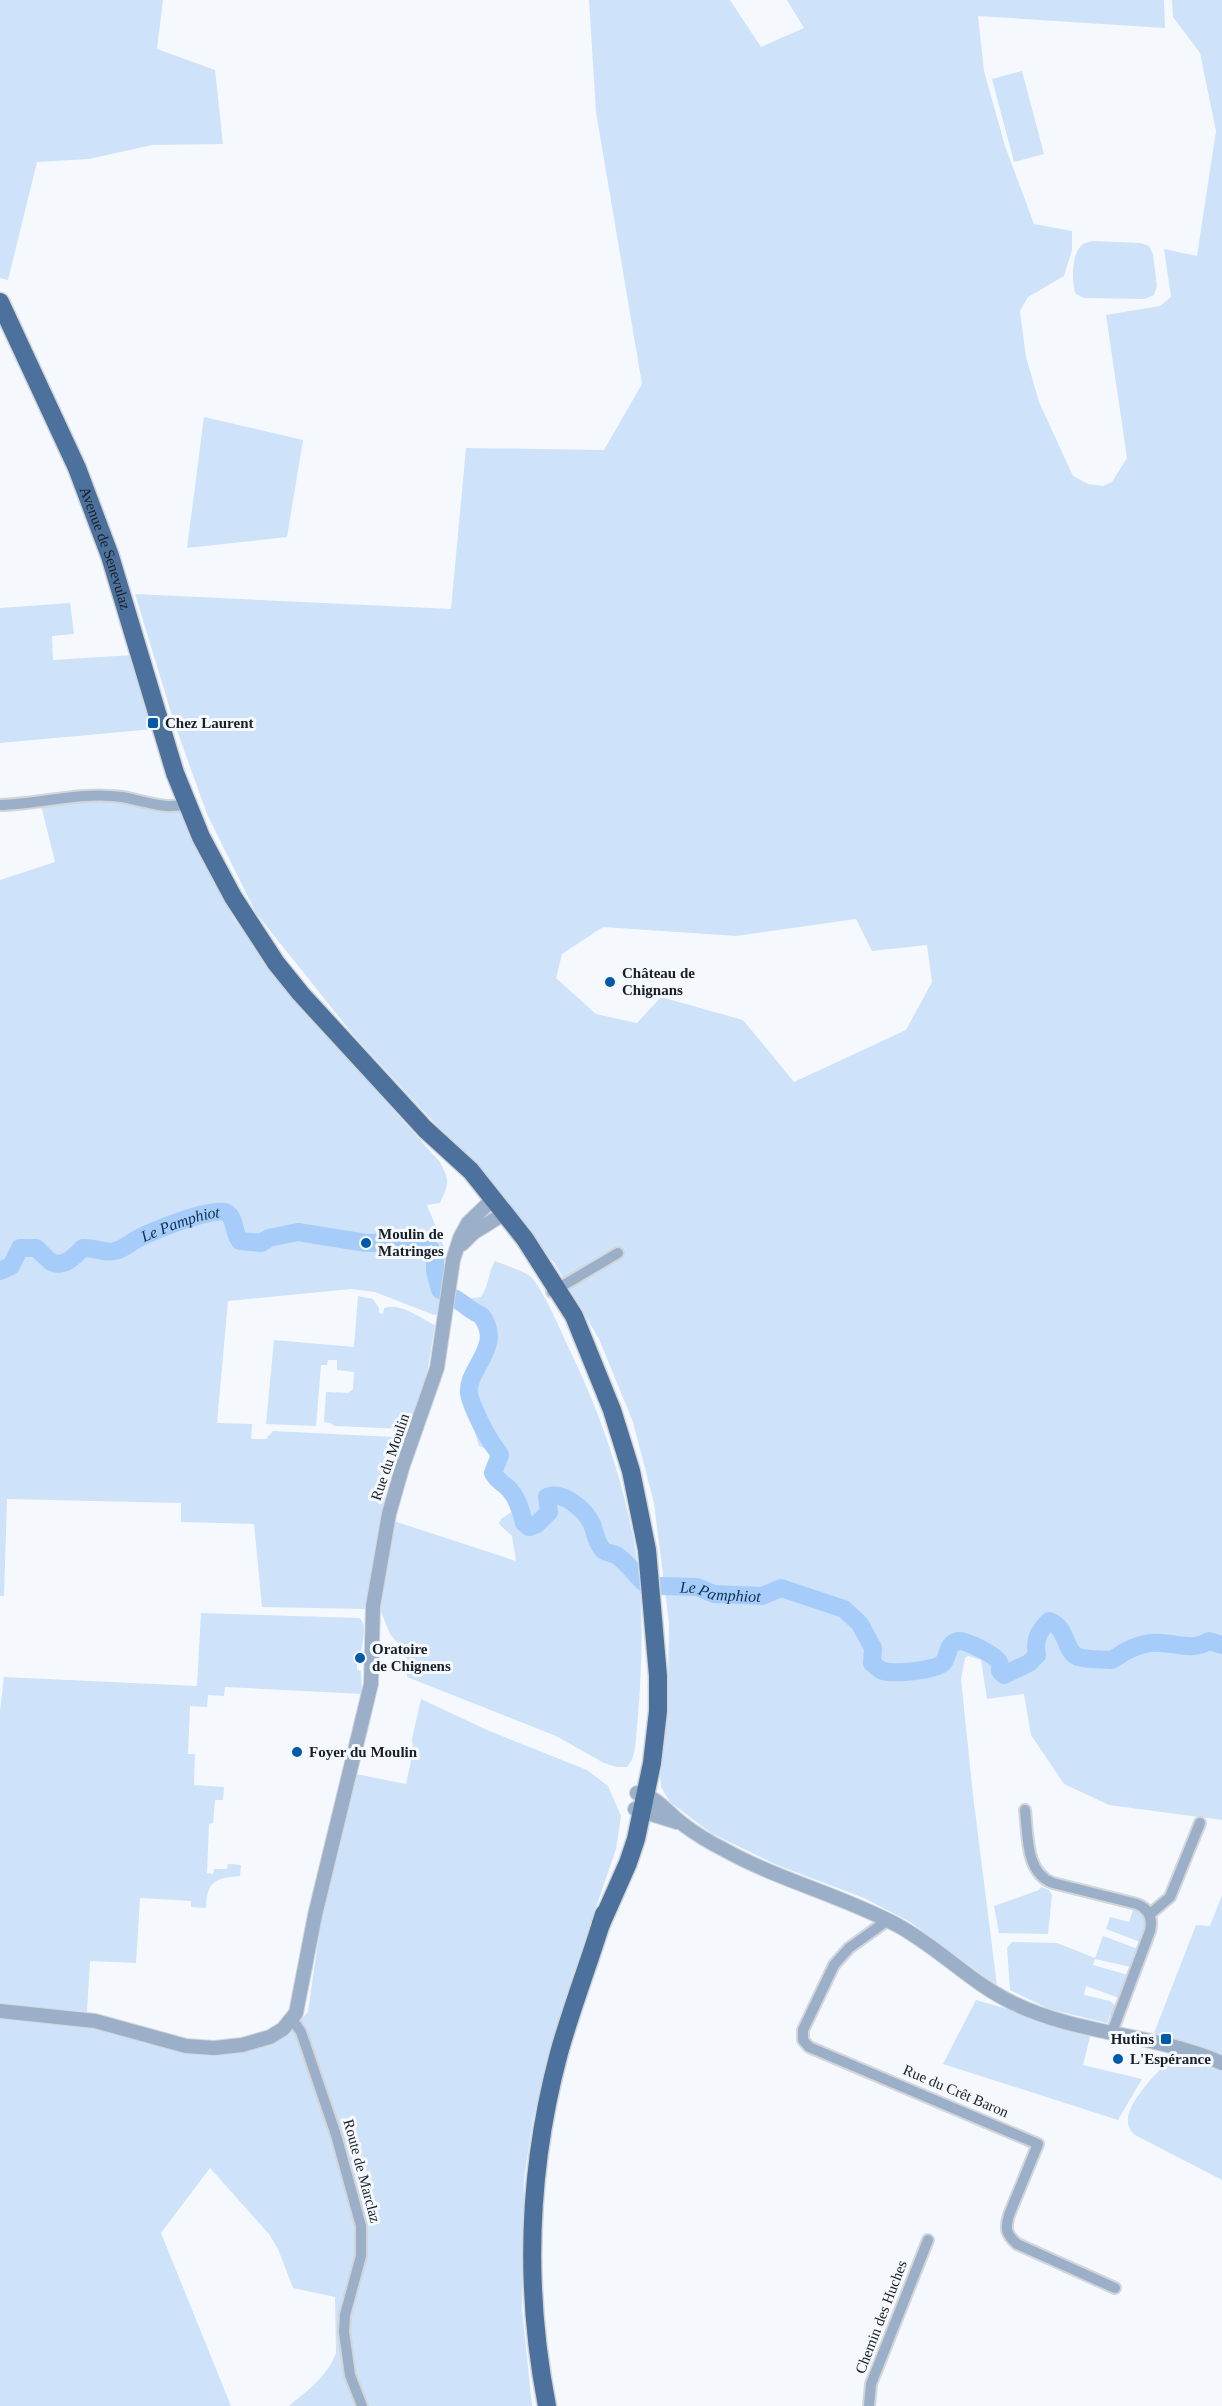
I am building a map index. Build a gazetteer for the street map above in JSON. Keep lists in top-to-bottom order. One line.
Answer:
{"streets":{"main road":["Avenue de Senevulaz"],"street":["Rue du Moulin","Rue du Crêt Baron","Route de Marclaz","Chemin des Huches"]},"crossings":[["Avenue de Senevulaz","Rue du Moulin"],["Rue du Moulin","Route de Marclaz"]],"water":["Le Pamphiot"],"places":{"transit":["Chez Laurent","Hutins"],"other":["Château de Chignans","Moulin de Matringes","Oratoire de Chignens","Foyer du Moulin","L'Espérance"]}}
